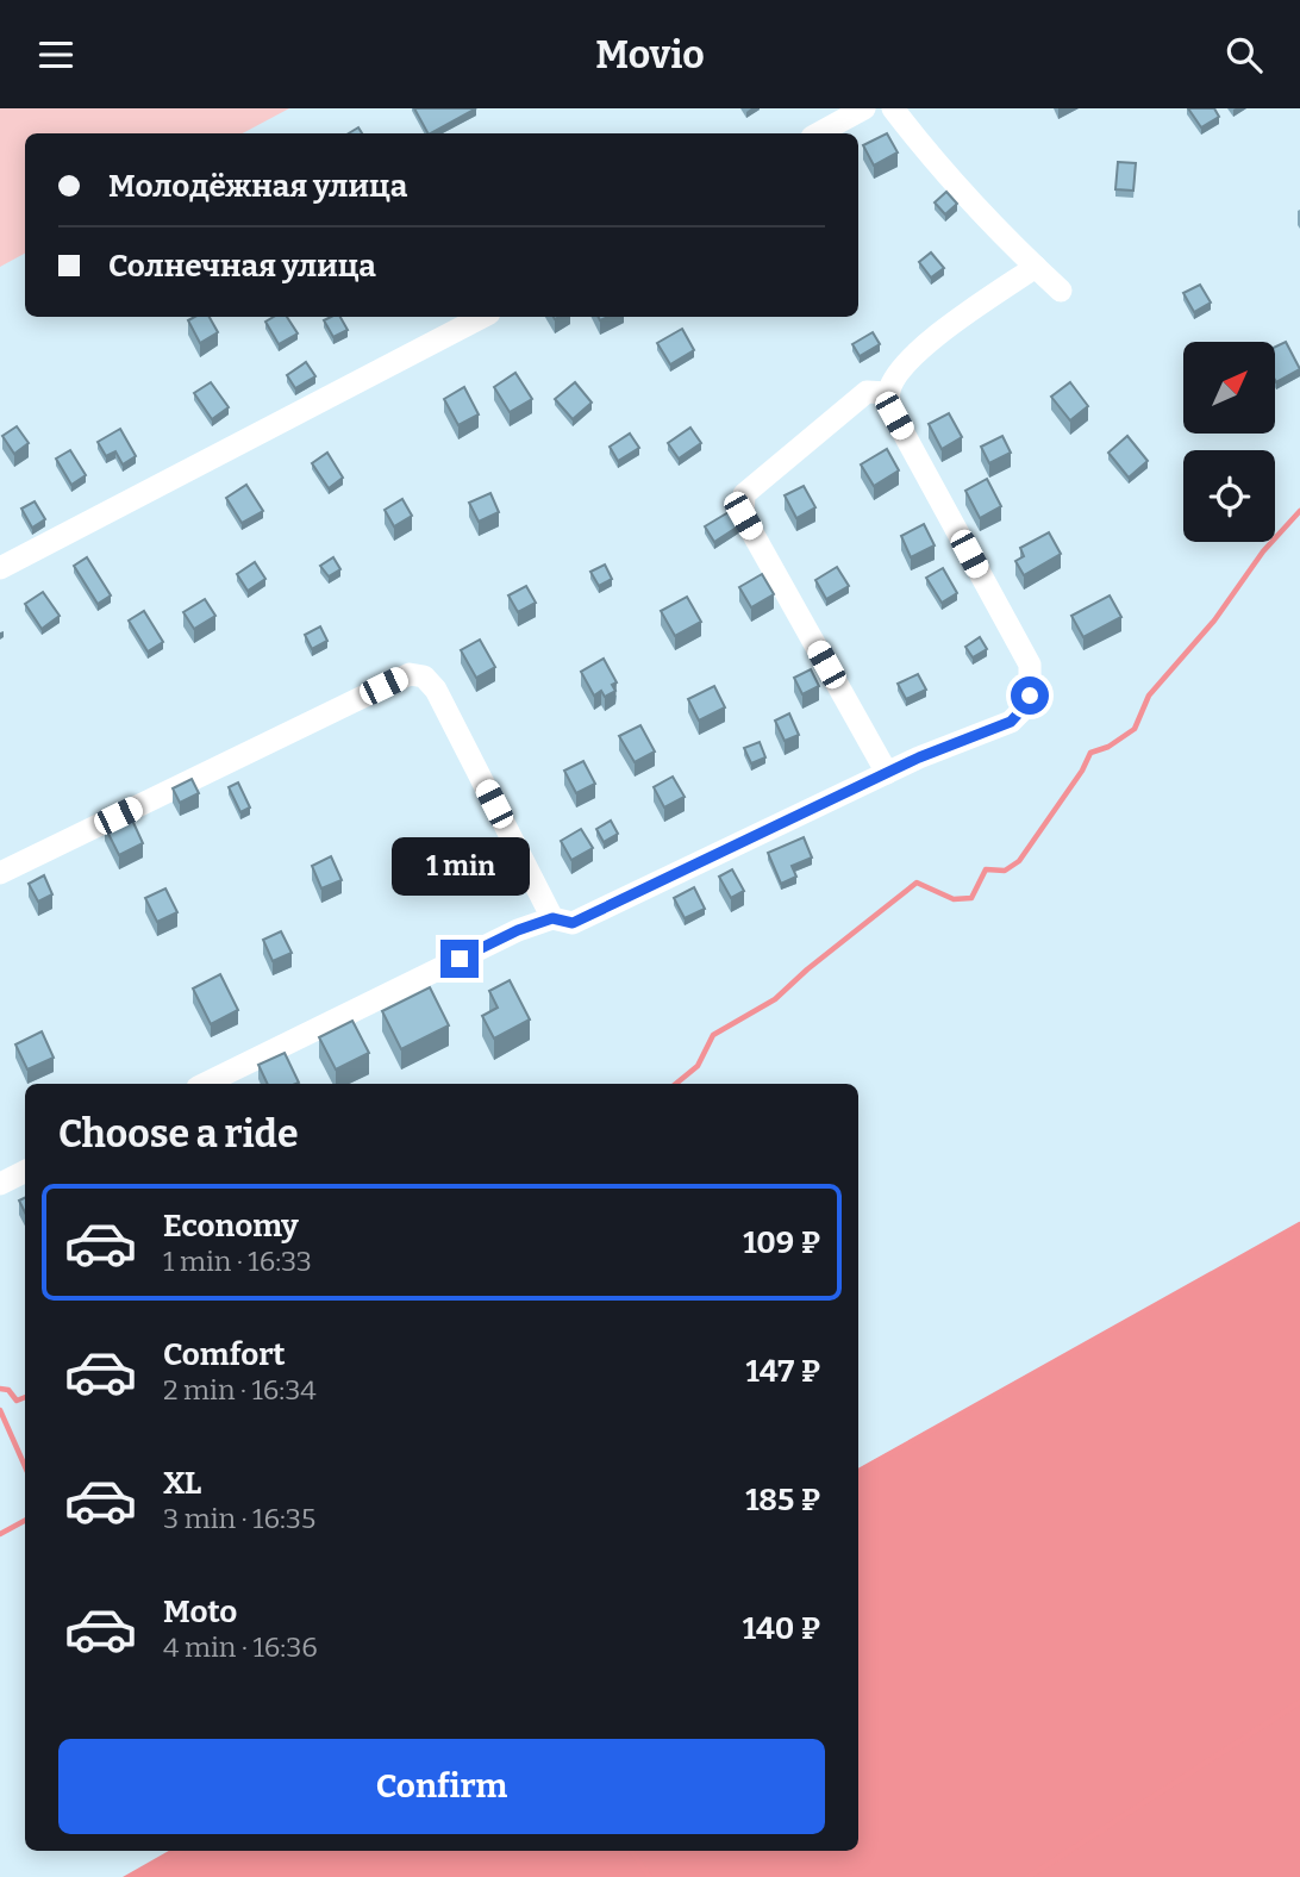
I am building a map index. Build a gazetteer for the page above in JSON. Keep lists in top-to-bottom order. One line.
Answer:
{"north":"top right","page":{"header":"Movio","banner":["Молодёжная улица","Солнечная улица"],"bubble":"1 min","heading":"Choose a ride","list":[{"name":"Economy","note":"1 min · 16:33","value":"109 ₽"},{"name":"Comfort","note":"2 min · 16:34","value":"147 ₽"},{"name":"XL","note":"3 min · 16:35","value":"185 ₽"},{"name":"Moto","note":"4 min · 16:36","value":"140 ₽"}],"buttons":"Confirm"}}
